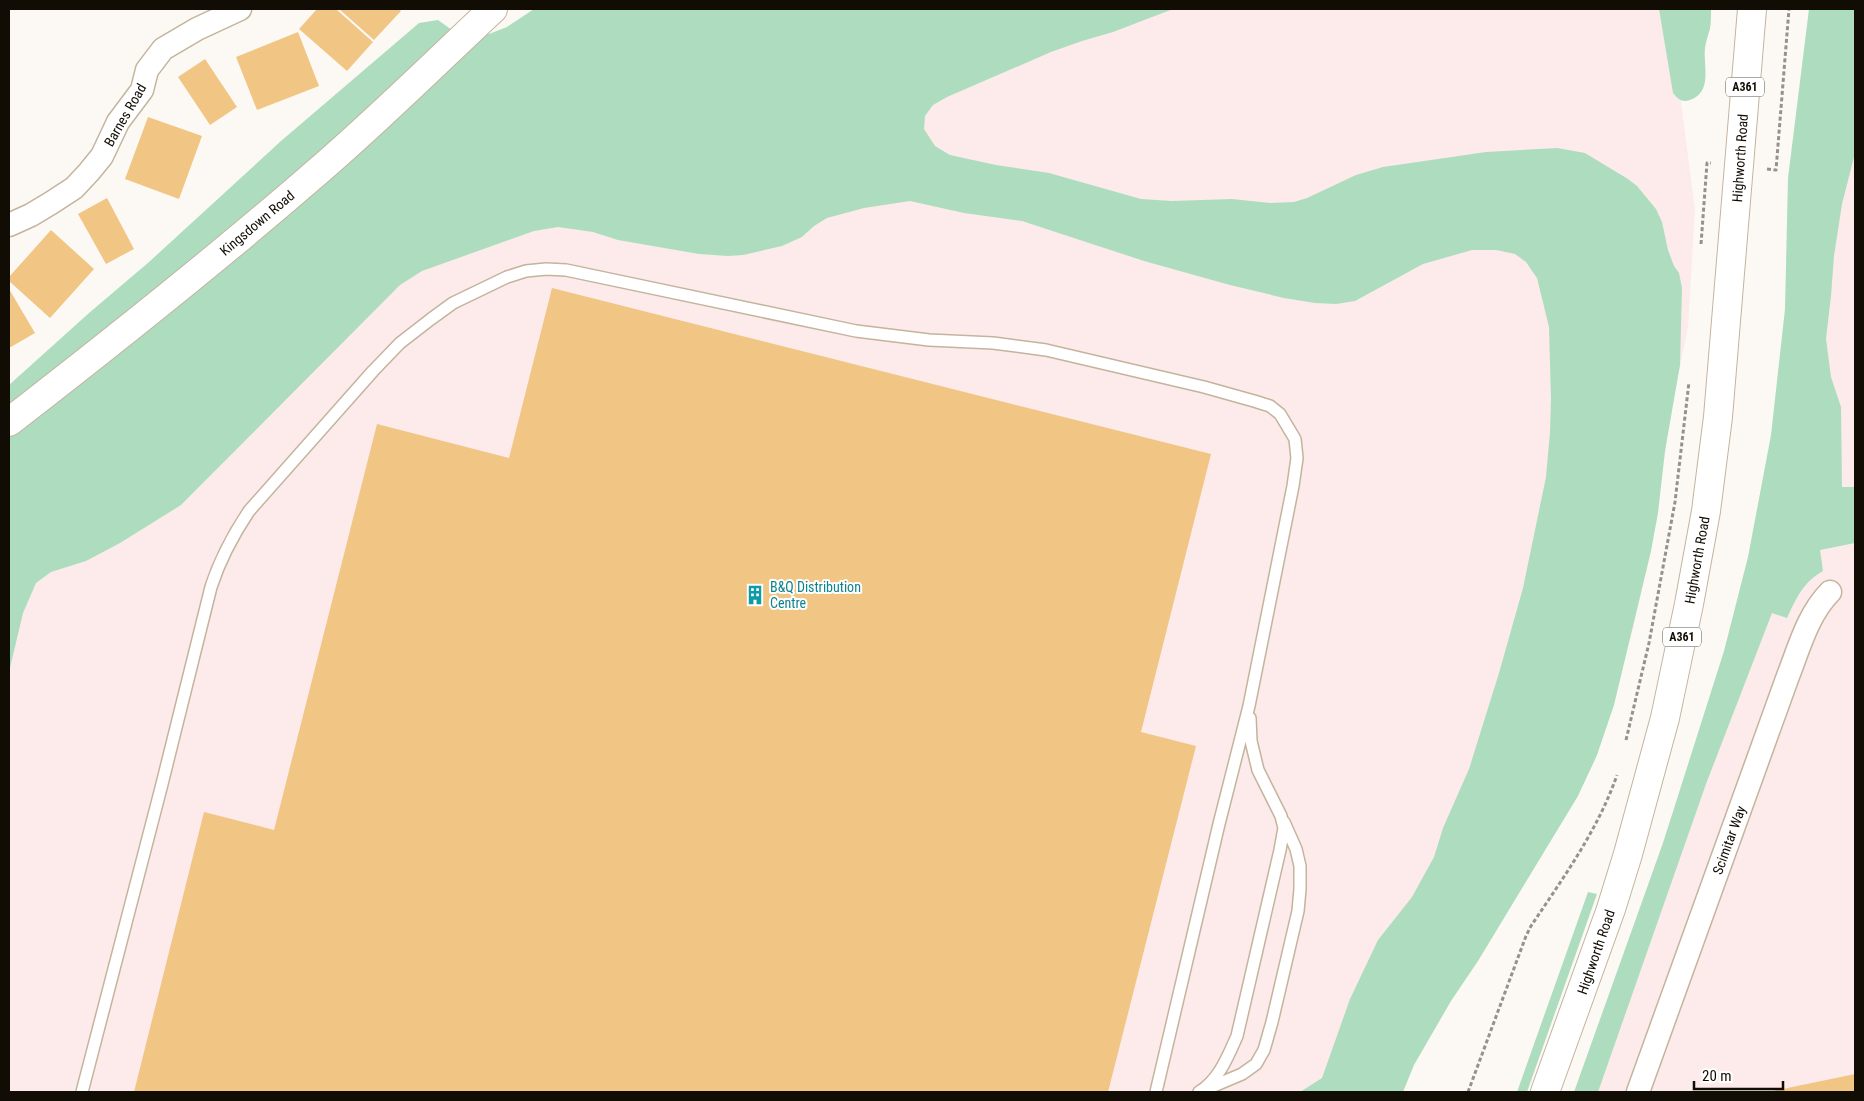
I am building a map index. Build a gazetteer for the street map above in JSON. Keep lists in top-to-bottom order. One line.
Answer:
{"streets":{"main road":["A361","Highworth Road","Kingsdown Road"],"street":["Barnes Road","Scimitar Way"]},"places":{"building":["B&Q Distribution Centre"]},"scale_bar":"20 m"}
